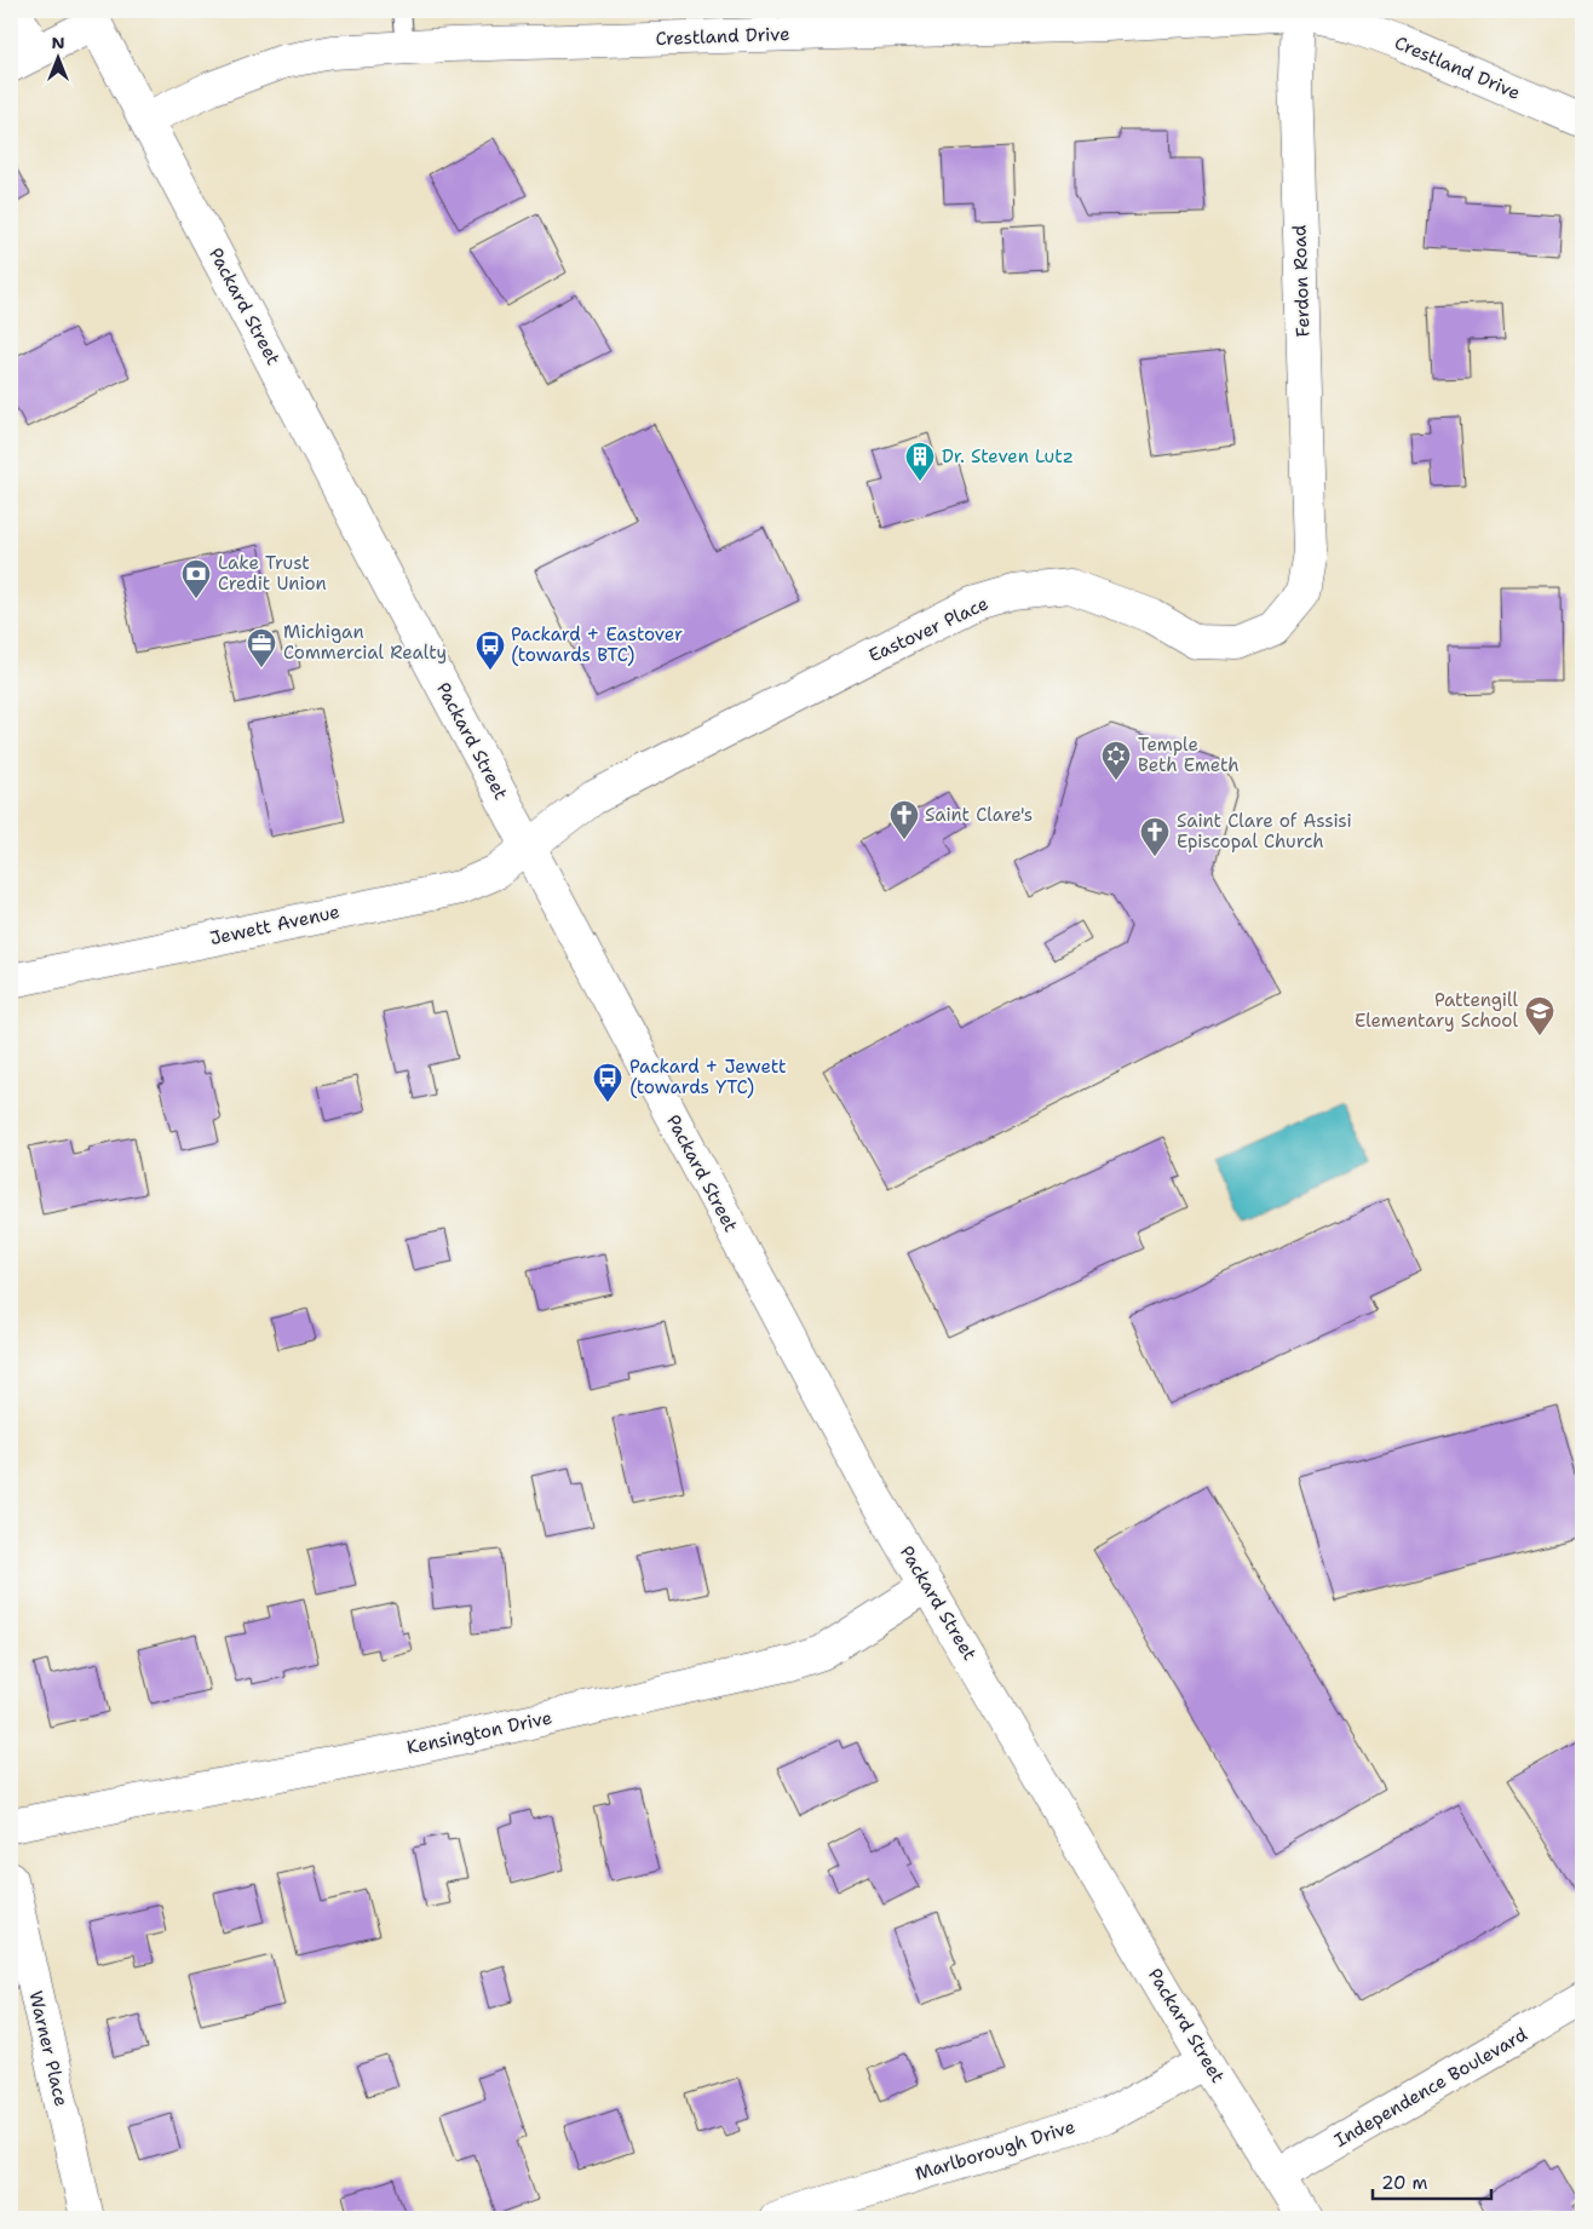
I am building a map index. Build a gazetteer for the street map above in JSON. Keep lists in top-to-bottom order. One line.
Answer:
{"streets":{"street":["Crestland Drive","Ferdon Road","Packard Street","Eastover Place","Jewett Avenue","Kensington Drive","Warner Place","Independence Boulevard","Marlborough Drive"]},"crossings":[["Crestland Drive","Ferdon Road"],["Crestland Drive","Packard Street"],["Ferdon Road","Eastover Place"],["Packard Street","Eastover Place"],["Packard Street","Jewett Avenue"],["Packard Street","Kensington Drive"],["Packard Street","Independence Boulevard"],["Packard Street","Marlborough Drive"],["Eastover Place","Jewett Avenue"]],"places":{"building":["Dr. Steven Lutz"],"bank":["Lake Trust Credit Union"],"office":["Michigan Commercial Realty"],"bus stop":["Packard + Eastover (towards BTC)","Packard + Jewett (towards YTC)"],"synagogue":["Temple Beth Emeth"],"church":["Saint Clare's","Saint Clare of Assisi Episcopal Church"],"school or university":["Pattengill Elementary School"]},"scale_bar":"20 m","north":"top"}
